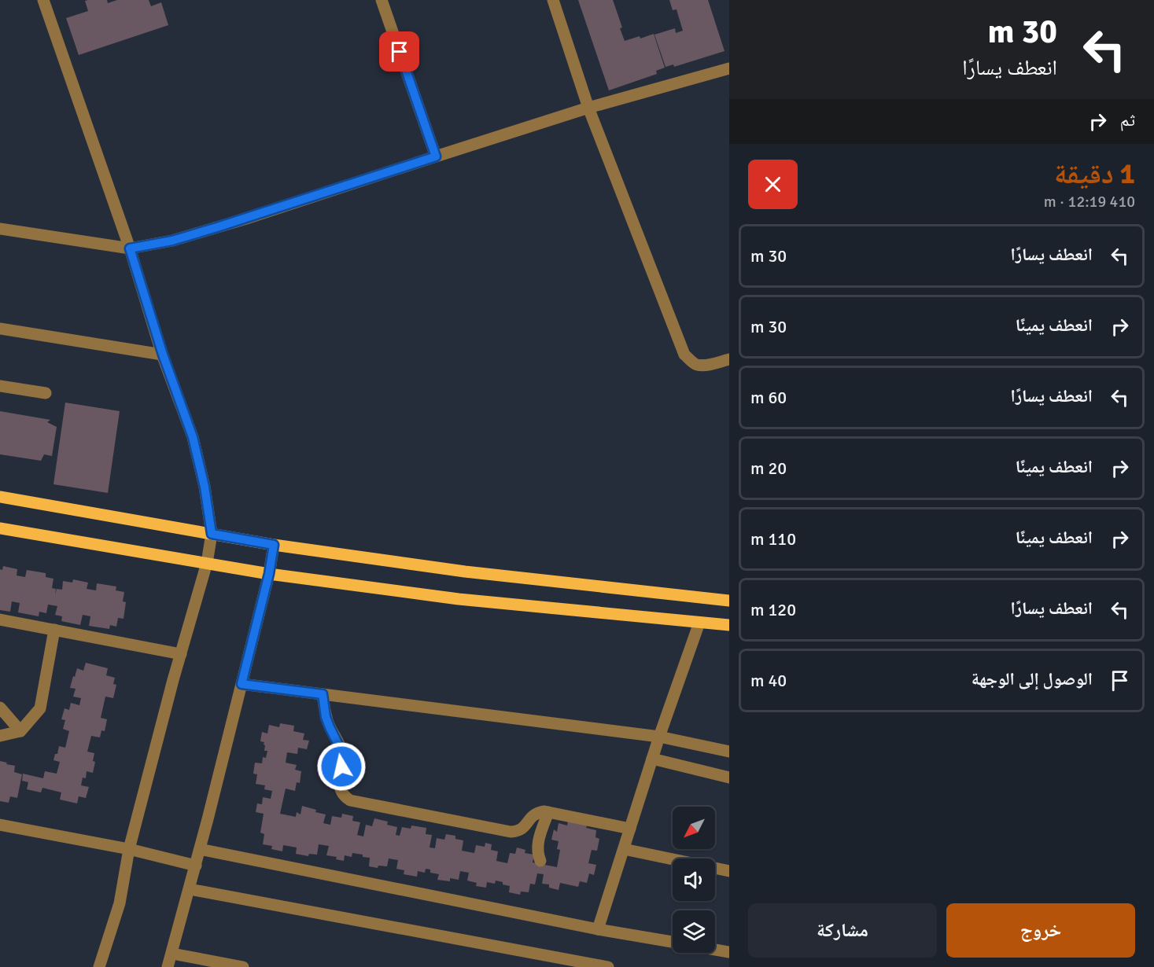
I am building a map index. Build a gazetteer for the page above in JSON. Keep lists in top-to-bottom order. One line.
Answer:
{"north":"bottom left","page":{"turn":["30 m","انعطف يسارًا"],"then":"ثم","heading":["1 دقيقة","410 m · 12:19"],"list":[{"name":"انعطف يسارًا","value":"30 m"},{"name":"انعطف يمينًا","value":"30 m"},{"name":"انعطف يسارًا","value":"60 m"},{"name":"انعطف يمينًا","value":"20 m"},{"name":"انعطف يمينًا","value":"110 m"},{"name":"انعطف يسارًا","value":"120 m"},{"name":"الوصول إلى الوجهة","value":"40 m"}],"buttons":["خروج","مشاركة"]}}
